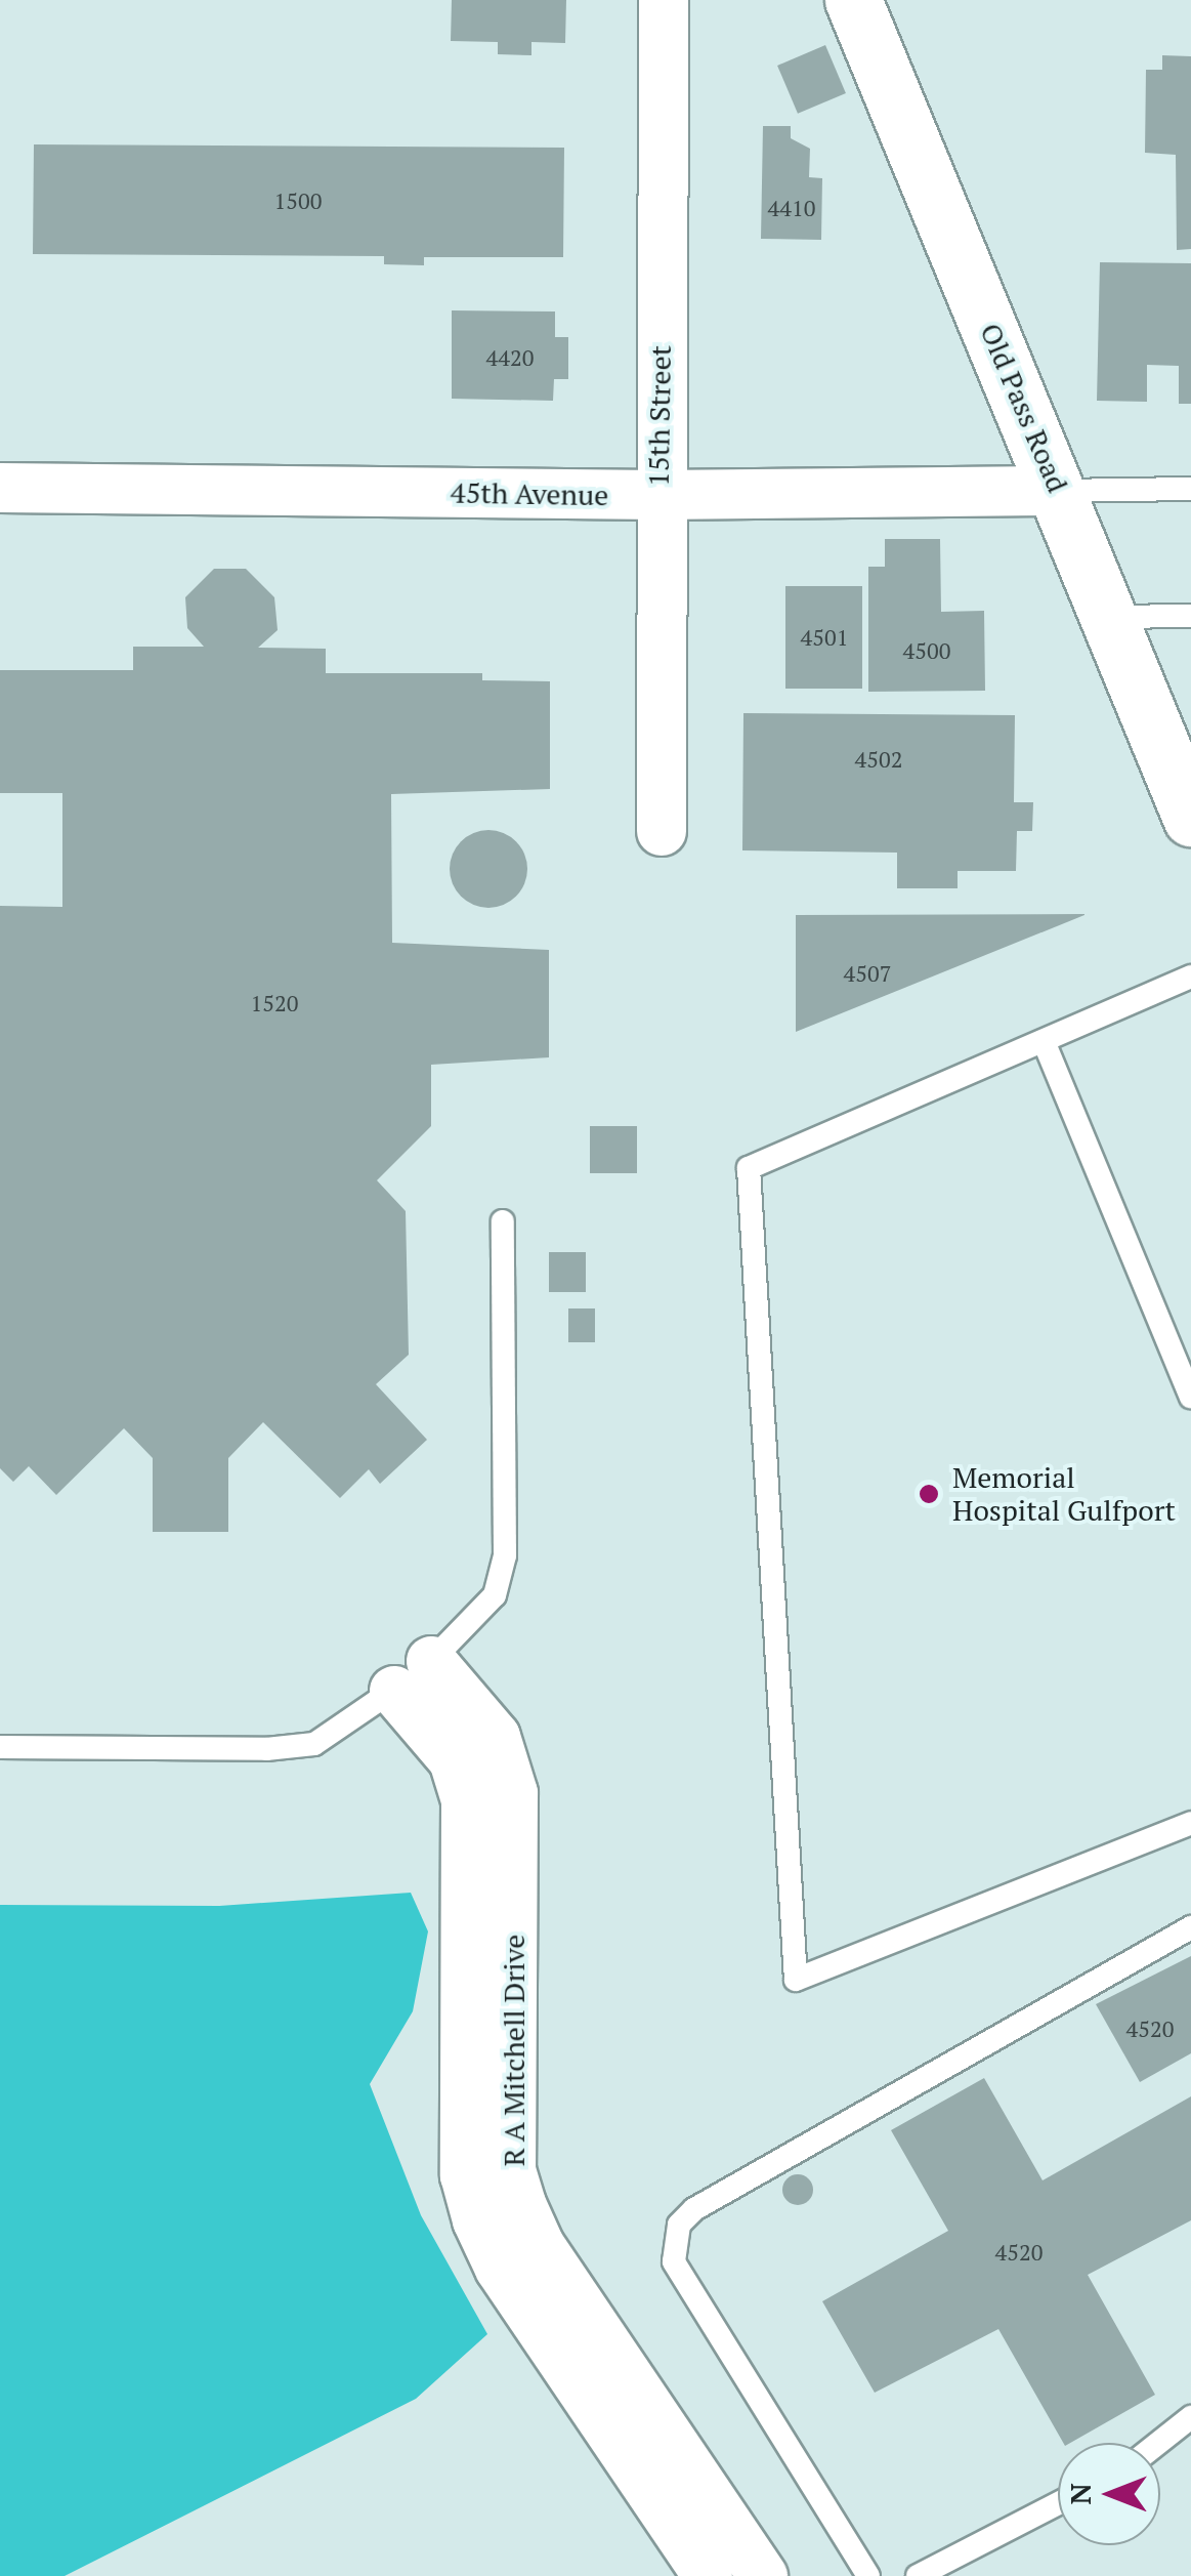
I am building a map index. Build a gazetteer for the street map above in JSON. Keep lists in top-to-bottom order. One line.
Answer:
{"streets":{"main road":["Old Pass Road"],"street":["15th Street","45th Avenue","R A Mitchell Drive"]},"crossings":[["Old Pass Road","45th Avenue"],["15th Street","45th Avenue"]],"places":["Memorial Hospital Gulfport"],"house_numbers":["1500","4410","4420","4501","4500","4502","4507","1520","4520","4520"],"north":"left"}
